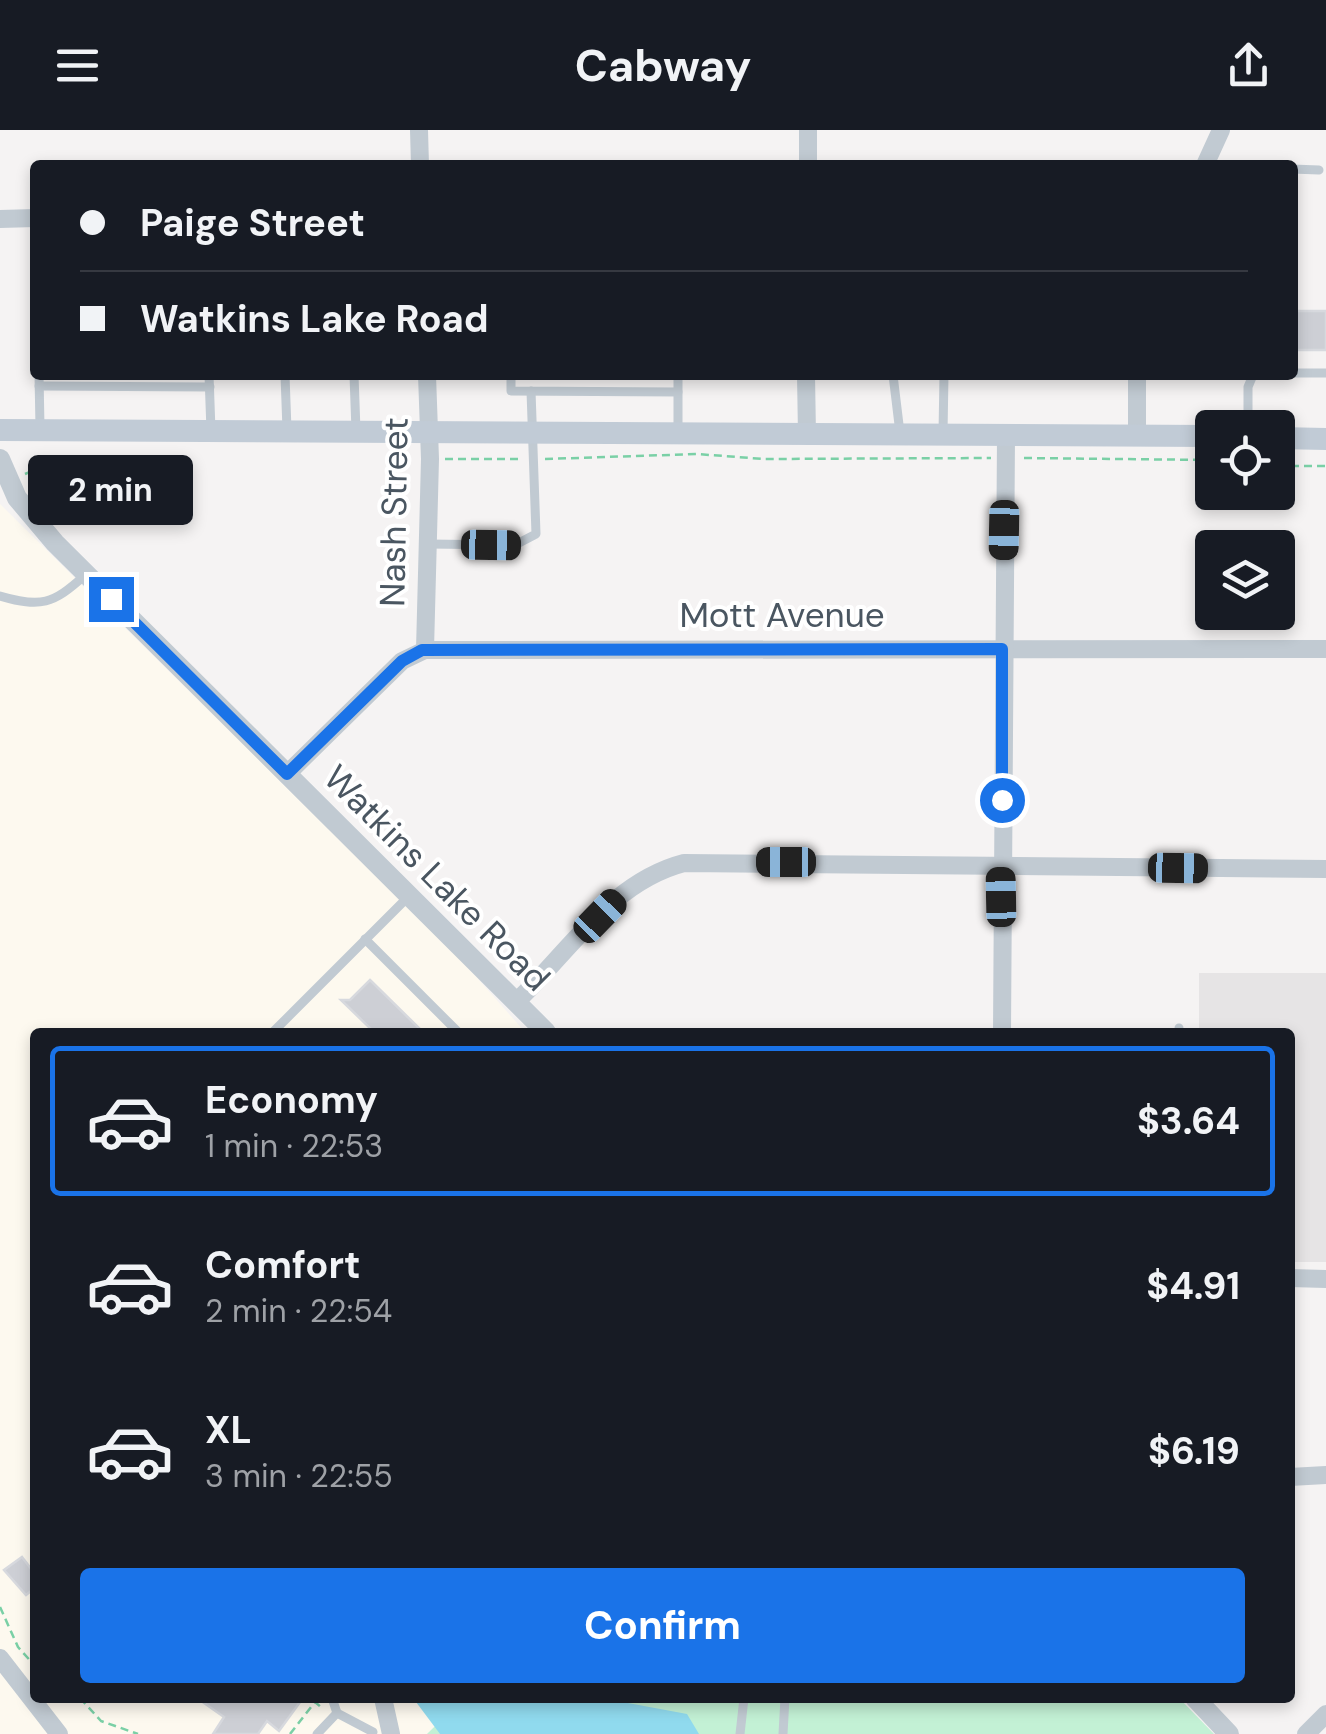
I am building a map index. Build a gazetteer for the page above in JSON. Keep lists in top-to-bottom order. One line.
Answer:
{"streets":{"street":["Nash Street","Mott Avenue","Watkins Lake Road"]},"crossings":[["Nash Street","Mott Avenue"]],"page":{"header":"Cabway","banner":["Paige Street","Watkins Lake Road"],"bubble":"2 min","list":[{"name":"Economy","note":"1 min · 22:53","value":"$3.64"},{"name":"Comfort","note":"2 min · 22:54","value":"$4.91"},{"name":"XL","note":"3 min · 22:55","value":"$6.19"}],"buttons":"Confirm"}}
